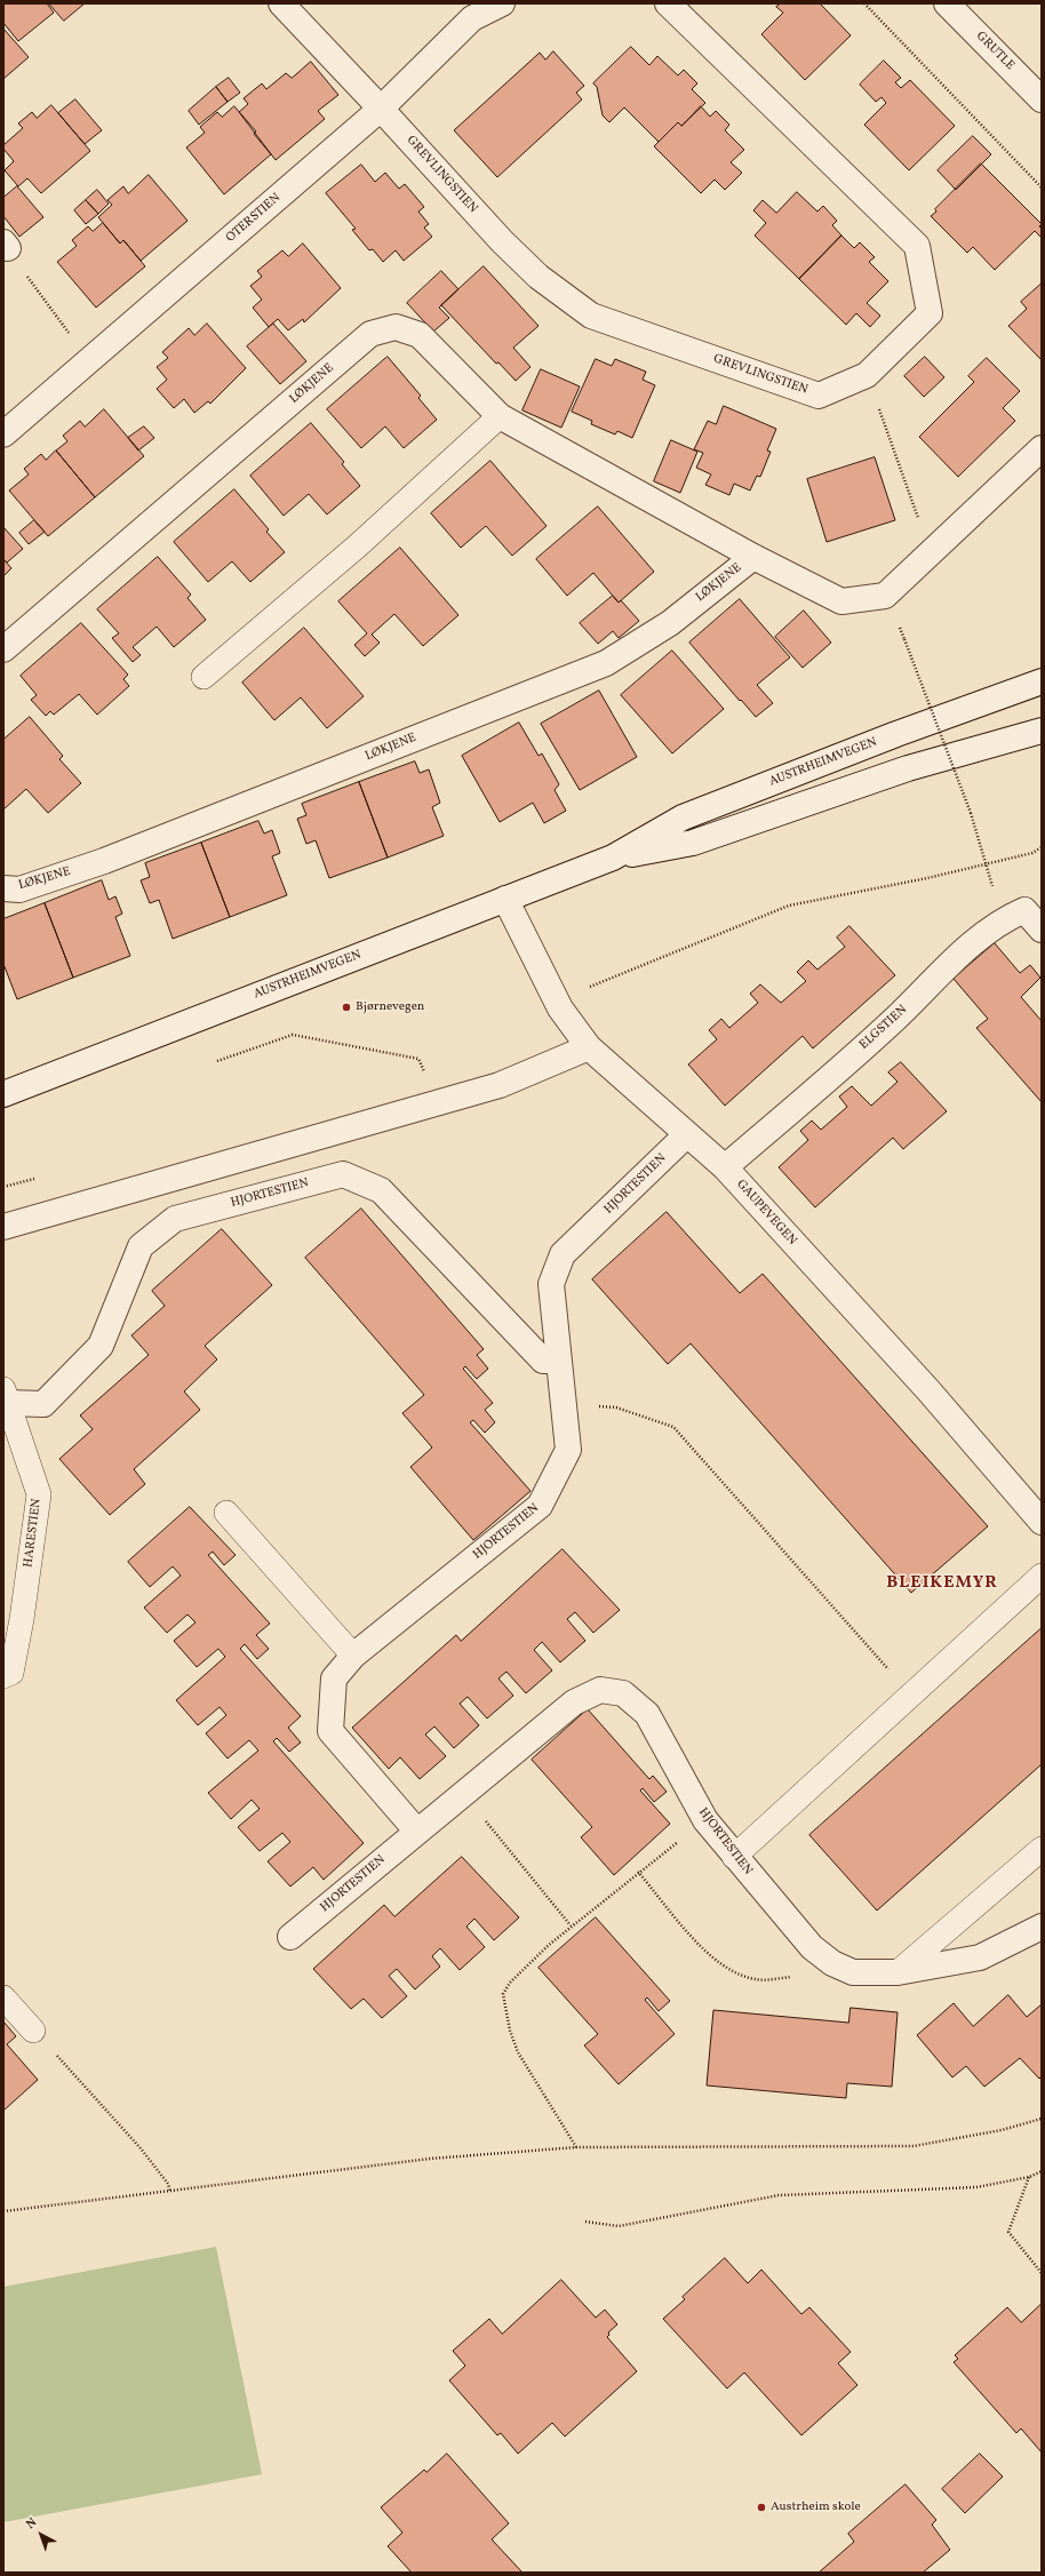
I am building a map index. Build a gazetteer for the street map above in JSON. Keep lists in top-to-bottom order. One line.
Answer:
{"streets":{"street":["GRUTLE","GREVLINGSTIEN","OTERSTIEN","LØKJENE","AUSTRHEIMVEGEN","ELGSTIEN","HJORTESTIEN","GAUPEVEGEN"],"lane":["HARESTIEN"]},"crossings":[["GREVLINGSTIEN","OTERSTIEN"],["AUSTRHEIMVEGEN","GAUPEVEGEN"],["ELGSTIEN","GAUPEVEGEN"],["HJORTESTIEN","GAUPEVEGEN"],["HJORTESTIEN","HARESTIEN"]],"districts":["BLEIKEMYR"],"places":["Bjørnevegen","Austrheim skole"],"north":"top left"}
